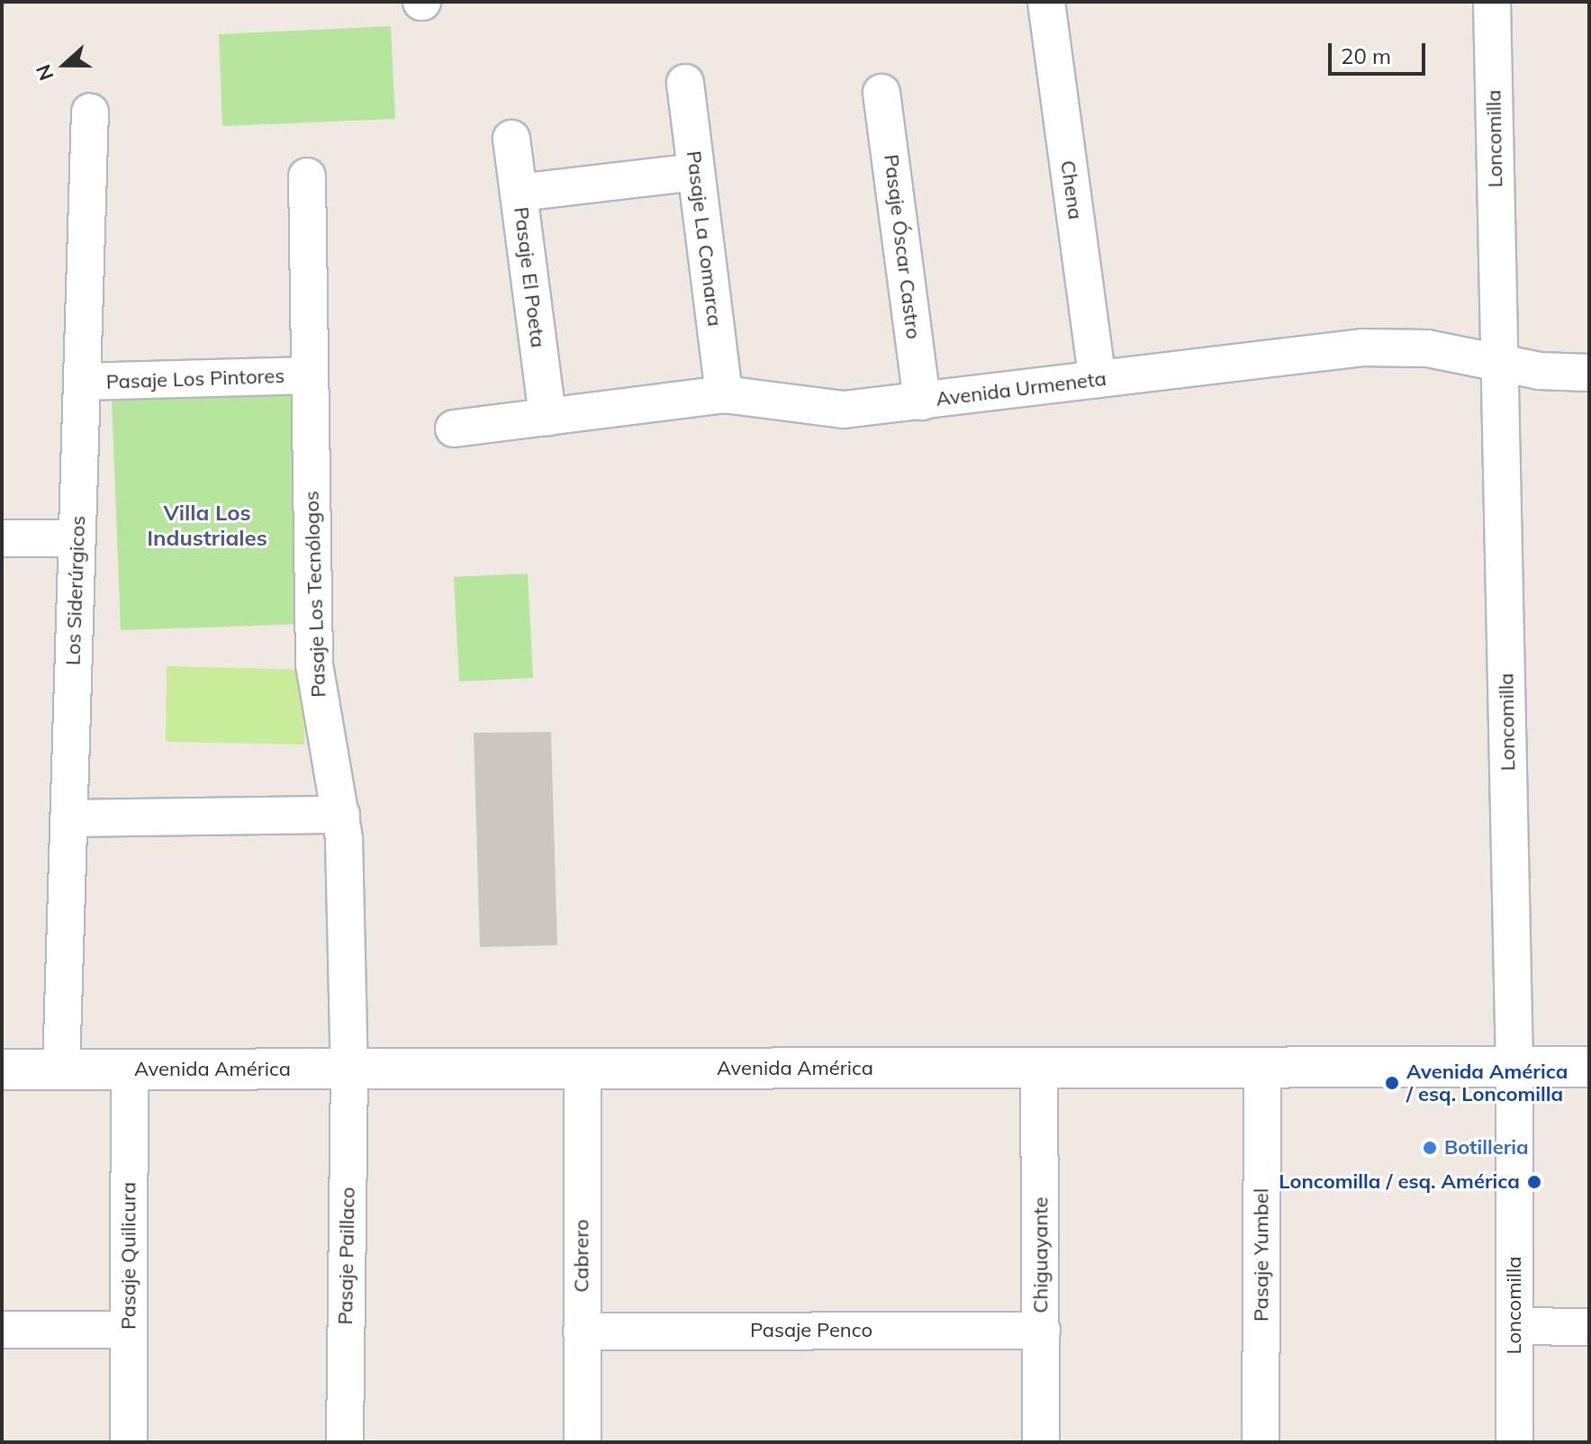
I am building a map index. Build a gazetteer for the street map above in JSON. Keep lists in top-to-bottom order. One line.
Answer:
{"streets":{"main road":["Avenida América"],"street":["Loncomilla","Chena","Pasaje La Comarca","Pasaje Óscar Castro","Pasaje El Poeta","Pasaje Los Pintores","Avenida Urmeneta","Los Siderúrgicos","Pasaje Los Tecnólogos","Chiguayante","Pasaje Yumbel","Pasaje Quilicura","Pasaje Paillaco","Cabrero","Pasaje Penco"]},"crossings":[["Loncomilla","Avenida Urmeneta"],["Loncomilla","Avenida América"],["Chena","Avenida Urmeneta"],["Pasaje La Comarca","Avenida Urmeneta"],["Pasaje Óscar Castro","Avenida Urmeneta"],["Pasaje El Poeta","Avenida Urmeneta"],["Pasaje Los Pintores","Los Siderúrgicos"],["Pasaje Los Pintores","Pasaje Los Tecnólogos"],["Los Siderúrgicos","Avenida América"],["Pasaje Los Tecnólogos","Avenida América"],["Pasaje Los Tecnólogos","Pasaje Paillaco"],["Avenida América","Chiguayante"],["Avenida América","Pasaje Yumbel"],["Avenida América","Pasaje Quilicura"],["Avenida América","Pasaje Paillaco"],["Avenida América","Cabrero"],["Chiguayante","Pasaje Penco"],["Cabrero","Pasaje Penco"]],"districts":["Villa Los Industriales"],"places":["Avenida América / esq. Loncomilla","Botilleria","Loncomilla / esq. América"],"scale_bar":"20 m","north":"left"}
